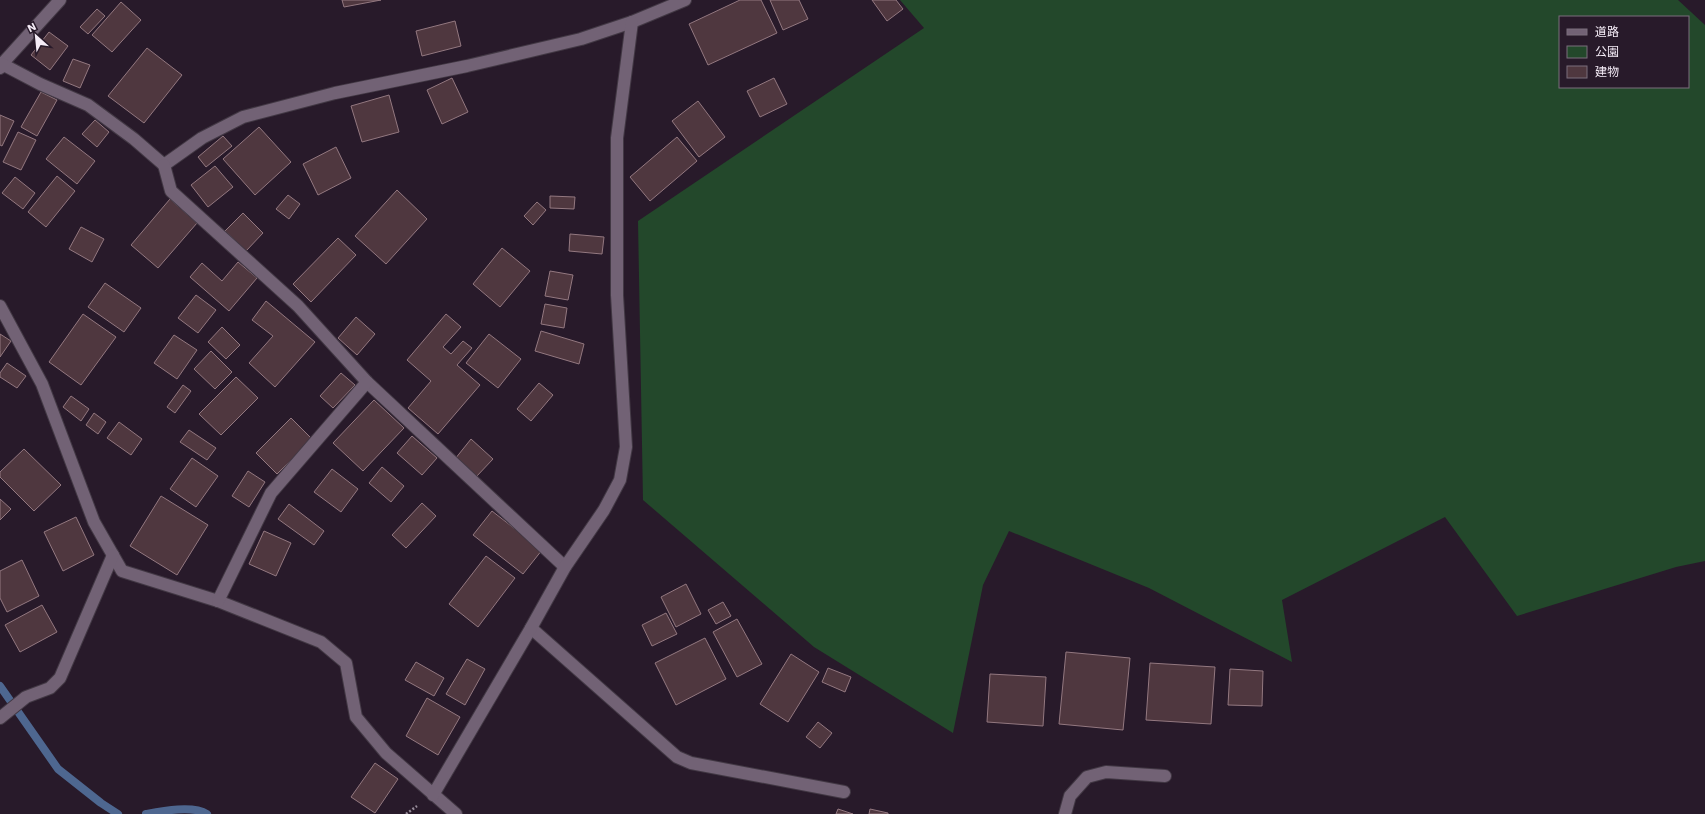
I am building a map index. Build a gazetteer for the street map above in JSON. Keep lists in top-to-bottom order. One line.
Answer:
{"legend":["道路","公園","建物"],"north":"top left"}
